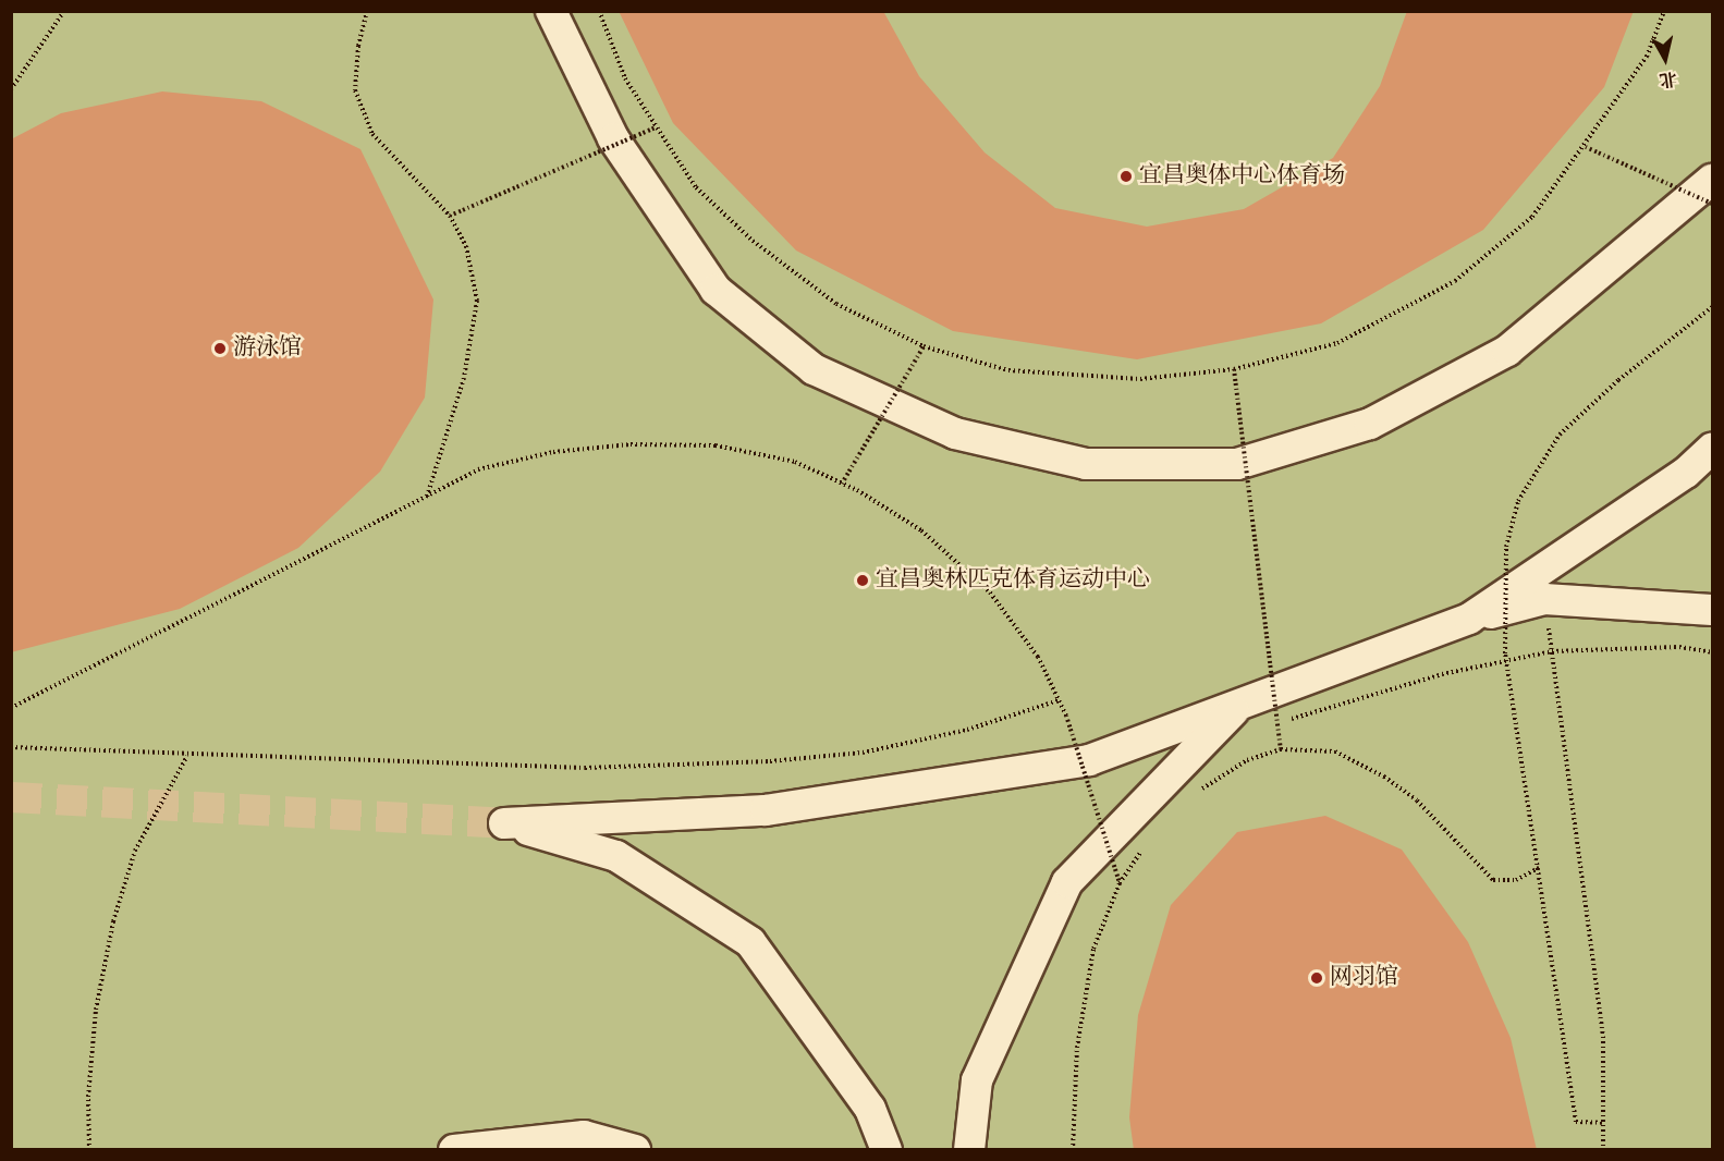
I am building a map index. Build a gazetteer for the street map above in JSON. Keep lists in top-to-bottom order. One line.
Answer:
{"places":["宜昌奥体中心体育场","游泳馆","宜昌奥林匹克体育运动中心","网羽馆"],"north":"bottom"}
